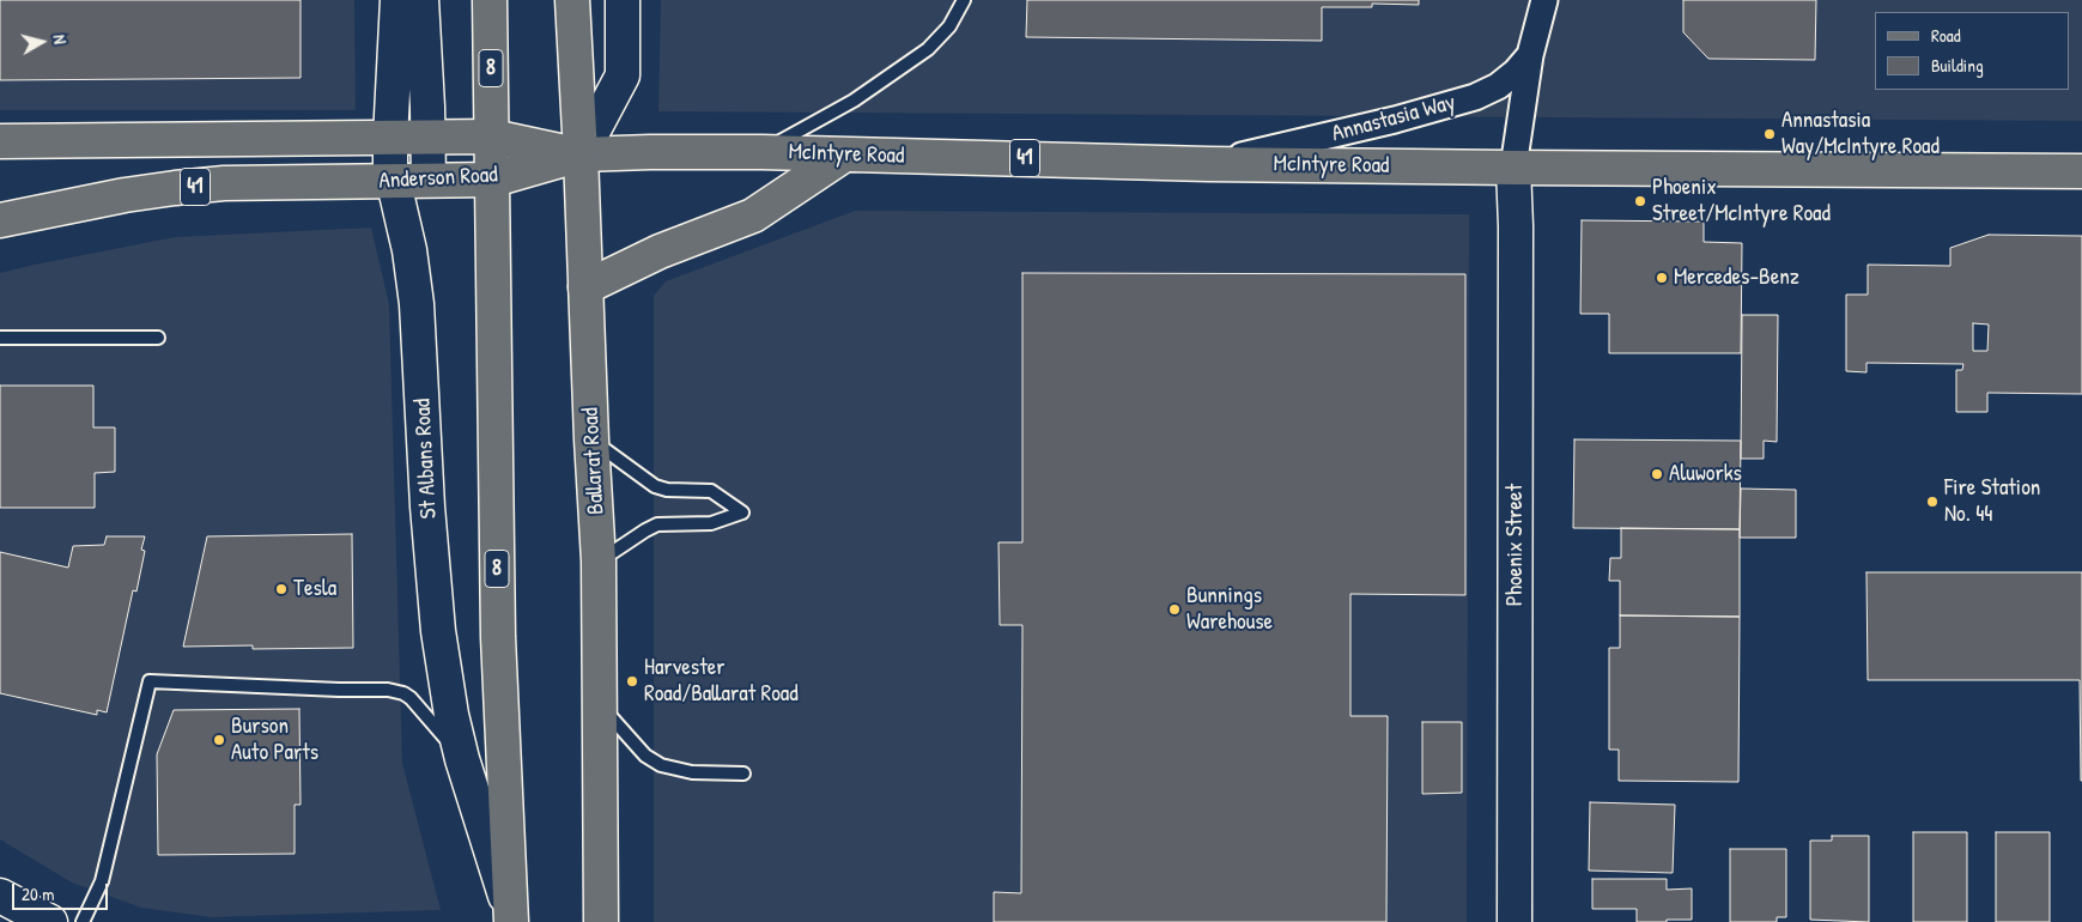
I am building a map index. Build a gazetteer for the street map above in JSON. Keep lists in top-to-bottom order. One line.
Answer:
{"streets":{"main road":["8","McIntyre Road","41","Anderson Road","St Albans Road","Ballarat Road","Phoenix Street"],"street":["Annastasia Way"]},"crossings":[["8","Anderson Road"],["8","St Albans Road"],["Annastasia Way","McIntyre Road"],["Annastasia Way","Phoenix Street"],["McIntyre Road","Anderson Road"],["McIntyre Road","Ballarat Road"],["McIntyre Road","Phoenix Street"],["Anderson Road","St Albans Road"],["Anderson Road","Ballarat Road"]],"places":["Annastasia Way/McIntyre Road","Phoenix Street/McIntyre Road","Mercedes-Benz","Aluworks","Fire Station No. 44","Tesla","Bunnings Warehouse","Harvester Road/Ballarat Road","Burson Auto Parts"],"legend":["Road","Building"],"scale_bar":"20 m","north":"right"}
